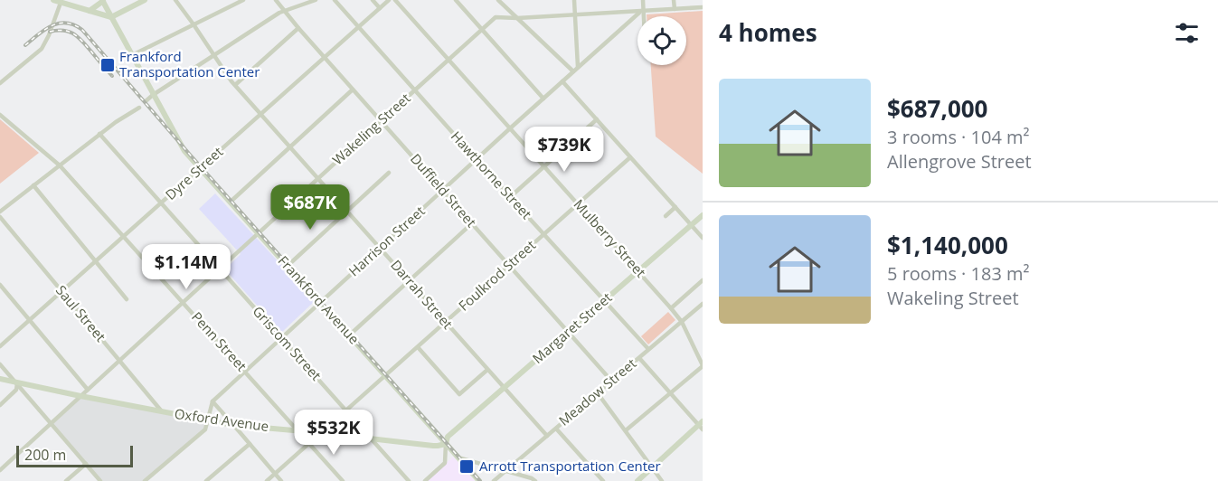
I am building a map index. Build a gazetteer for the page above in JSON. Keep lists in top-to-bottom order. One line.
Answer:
{"streets":{"street":["Wakeling Street","Dyre Street","Hawthorne Street","Duffield Street","Mulberry Street","Harrison Street","Foulkrod Street","Darrah Street","Frankford Avenue","Saul Street","Margaret Street","Penn Street","Griscom Street","Meadow Street","Oxford Avenue"]},"crossings":[["Wakeling Street","Hawthorne Street"],["Wakeling Street","Duffield Street"],["Wakeling Street","Mulberry Street"],["Wakeling Street","Harrison Street"],["Wakeling Street","Darrah Street"],["Wakeling Street","Frankford Avenue"],["Wakeling Street","Saul Street"],["Wakeling Street","Penn Street"],["Wakeling Street","Griscom Street"],["Wakeling Street","Oxford Avenue"],["Dyre Street","Hawthorne Street"],["Dyre Street","Duffield Street"],["Dyre Street","Darrah Street"],["Dyre Street","Frankford Avenue"],["Dyre Street","Saul Street"],["Dyre Street","Penn Street"],["Dyre Street","Griscom Street"],["Hawthorne Street","Harrison Street"],["Hawthorne Street","Foulkrod Street"],["Hawthorne Street","Margaret Street"],["Hawthorne Street","Meadow Street"],["Duffield Street","Harrison Street"],["Duffield Street","Foulkrod Street"],["Duffield Street","Margaret Street"],["Duffield Street","Meadow Street"],["Mulberry Street","Harrison Street"],["Mulberry Street","Foulkrod Street"],["Mulberry Street","Margaret Street"],["Mulberry Street","Meadow Street"],["Harrison Street","Darrah Street"],["Harrison Street","Frankford Avenue"],["Harrison Street","Penn Street"],["Harrison Street","Griscom Street"],["Foulkrod Street","Darrah Street"],["Foulkrod Street","Frankford Avenue"],["Foulkrod Street","Penn Street"],["Foulkrod Street","Griscom Street"],["Foulkrod Street","Oxford Avenue"],["Darrah Street","Margaret Street"],["Darrah Street","Meadow Street"],["Frankford Avenue","Margaret Street"],["Frankford Avenue","Oxford Avenue"],["Saul Street","Oxford Avenue"],["Margaret Street","Oxford Avenue"],["Penn Street","Oxford Avenue"],["Griscom Street","Oxford Avenue"]],"places":{"transit":["Frankford Transportation Center","Arrott Transportation Center"]},"scale_bar":"200 m","page":{"heading":"4 homes","list":[{"name":"$687,000","note":"3 rooms · 104 m² · Allengrove Street"},{"name":"$1,140,000","note":"5 rooms · 183 m² · Wakeling Street"}],"price":["$739K","$687K","$1.14M","$532K"],"scale":"200 m"}}
